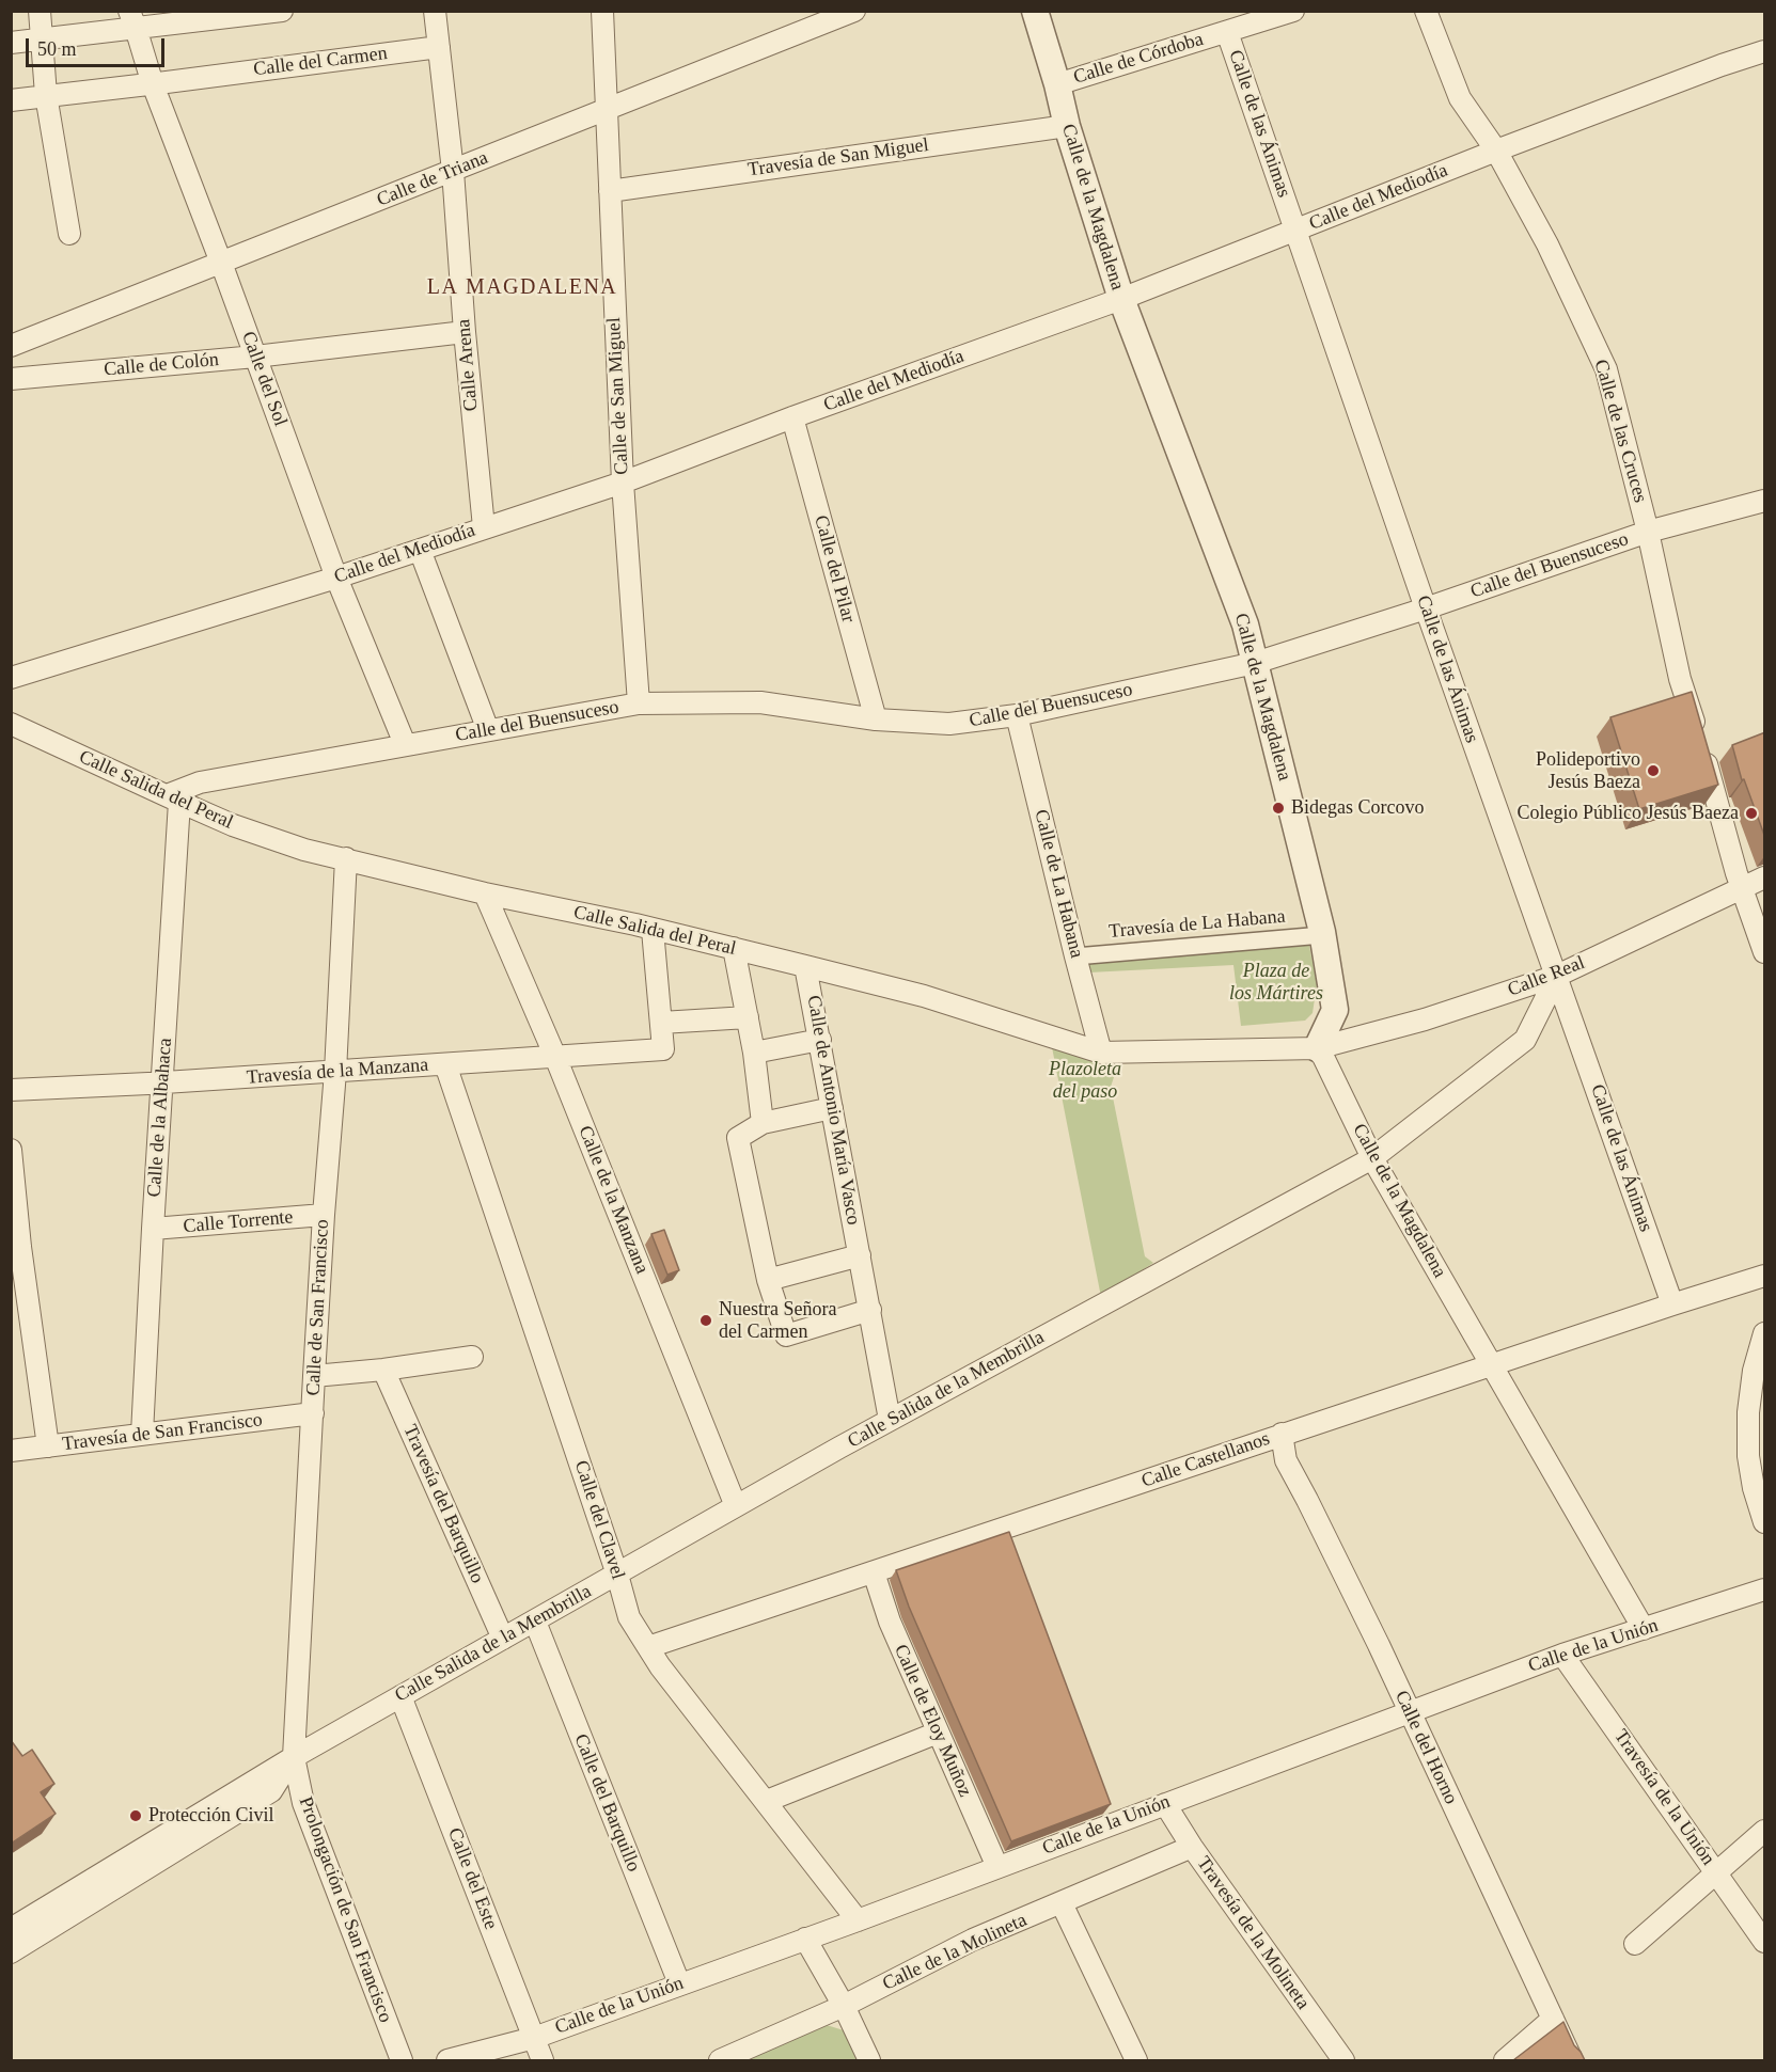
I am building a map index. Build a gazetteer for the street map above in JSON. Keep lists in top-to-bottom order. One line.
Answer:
{"streets":{"street":["Calle de Córdoba","Calle del Carmen","Calle de las Ánimas","Travesía de San Miguel","Calle de Triana","Calle del Mediodía","Calle de la Magdalena","Calle de Colón","Calle Arena","Calle del Sol","Calle de San Miguel","Calle de las Cruces","Calle del Buensuceso","Calle del Pilar","Calle Salida del Peral","Calle de La Habana","Travesía de La Habana","Calle Real","Travesía de la Manzana","Calle de Antonio María Vasco","Calle de la Albahaca","Calle de la Manzana","Calle Torrente","Calle de San Francisco","Calle Salida de la Membrilla","Travesía de San Francisco","Calle Castellanos","Travesía del Barquillo","Calle del Clavel","Calle de la Unión","Calle de Eloy Muñoz","Calle del Horno","Travesía de la Unión","Calle del Barquillo","Calle del Este","Prolongación de San Francisco","Travesía de la Molineta","Calle de la Molineta"]},"crossings":[["Calle de Córdoba","Calle de las Ánimas"],["Calle de Córdoba","Calle de la Magdalena"],["Calle del Carmen","Calle Arena"],["Calle del Carmen","Calle del Sol"],["Calle de las Ánimas","Calle del Mediodía"],["Calle de las Ánimas","Calle del Buensuceso"],["Calle de las Ánimas","Calle Real"],["Calle de las Ánimas","Calle Salida de la Membrilla"],["Calle de las Ánimas","Calle Castellanos"],["Travesía de San Miguel","Calle de la Magdalena"],["Travesía de San Miguel","Calle de San Miguel"],["Calle de Triana","Calle Arena"],["Calle de Triana","Calle del Sol"],["Calle de Triana","Calle de San Miguel"],["Calle del Mediodía","Calle de la Magdalena"],["Calle del Mediodía","Calle Arena"],["Calle del Mediodía","Calle del Sol"],["Calle del Mediodía","Calle de San Miguel"],["Calle del Mediodía","Calle de las Cruces"],["Calle del Mediodía","Calle del Pilar"],["Calle de la Magdalena","Calle del Buensuceso"],["Calle de la Magdalena","Calle Salida del Peral"],["Calle de la Magdalena","Travesía de La Habana"],["Calle de la Magdalena","Calle Real"],["Calle de la Magdalena","Calle Salida de la Membrilla"],["Calle de la Magdalena","Calle Castellanos"],["Calle de la Magdalena","Calle de la Unión"],["Calle de Colón","Calle Arena"],["Calle de Colón","Calle del Sol"],["Calle del Sol","Calle del Buensuceso"],["Calle de San Miguel","Calle del Buensuceso"],["Calle de las Cruces","Calle del Buensuceso"],["Calle de las Cruces","Calle Real"],["Calle del Buensuceso","Calle del Pilar"],["Calle del Buensuceso","Calle Salida del Peral"],["Calle del Buensuceso","Calle de La Habana"],["Calle del Buensuceso","Calle de la Albahaca"],["Calle Salida del Peral","Calle de La Habana"],["Calle Salida del Peral","Calle Real"],["Calle Salida del Peral","Calle de Antonio María Vasco"],["Calle Salida del Peral","Calle de la Albahaca"],["Calle Salida del Peral","Calle de la Manzana"],["Calle Salida del Peral","Calle de San Francisco"],["Calle de La Habana","Travesía de La Habana"],["Calle Real","Calle Salida de la Membrilla"],["Travesía de la Manzana","Calle de la Albahaca"],["Travesía de la Manzana","Calle de la Manzana"],["Travesía de la Manzana","Calle de San Francisco"],["Travesía de la Manzana","Calle del Clavel"],["Calle de Antonio María Vasco","Calle Salida de la Membrilla"],["Calle de la Albahaca","Calle Torrente"],["Calle de la Albahaca","Travesía de San Francisco"],["Calle de la Manzana","Calle Salida de la Membrilla"],["Calle Torrente","Calle de San Francisco"],["Calle de San Francisco","Calle Salida de la Membrilla"],["Calle de San Francisco","Travesía de San Francisco"],["Calle de San Francisco","Prolongación de San Francisco"],["Calle Salida de la Membrilla","Travesía del Barquillo"],["Calle Salida de la Membrilla","Calle del Clavel"],["Calle Salida de la Membrilla","Calle del Barquillo"],["Calle Salida de la Membrilla","Calle del Este"],["Calle Salida de la Membrilla","Prolongación de San Francisco"],["Calle Castellanos","Calle del Clavel"],["Calle Castellanos","Calle de Eloy Muñoz"],["Calle Castellanos","Calle del Horno"],["Calle del Clavel","Calle de la Unión"],["Calle de la Unión","Calle de Eloy Muñoz"],["Calle de la Unión","Calle del Horno"],["Calle de la Unión","Travesía de la Unión"],["Calle de la Unión","Calle del Barquillo"],["Calle de la Unión","Calle del Este"],["Calle de la Unión","Travesía de la Molineta"],["Travesía de la Molineta","Calle de la Molineta"]],"districts":["LA MAGDALENA"],"parks":["Plaza de los Mártires","Plazoleta del paso"],"places":["Polideportivo Jesús Baeza","Bidegas Corcovo","Colegio Público Jesús Baeza","Nuestra Señora del Carmen","Protección Civil"],"scale_bar":"50 m"}
